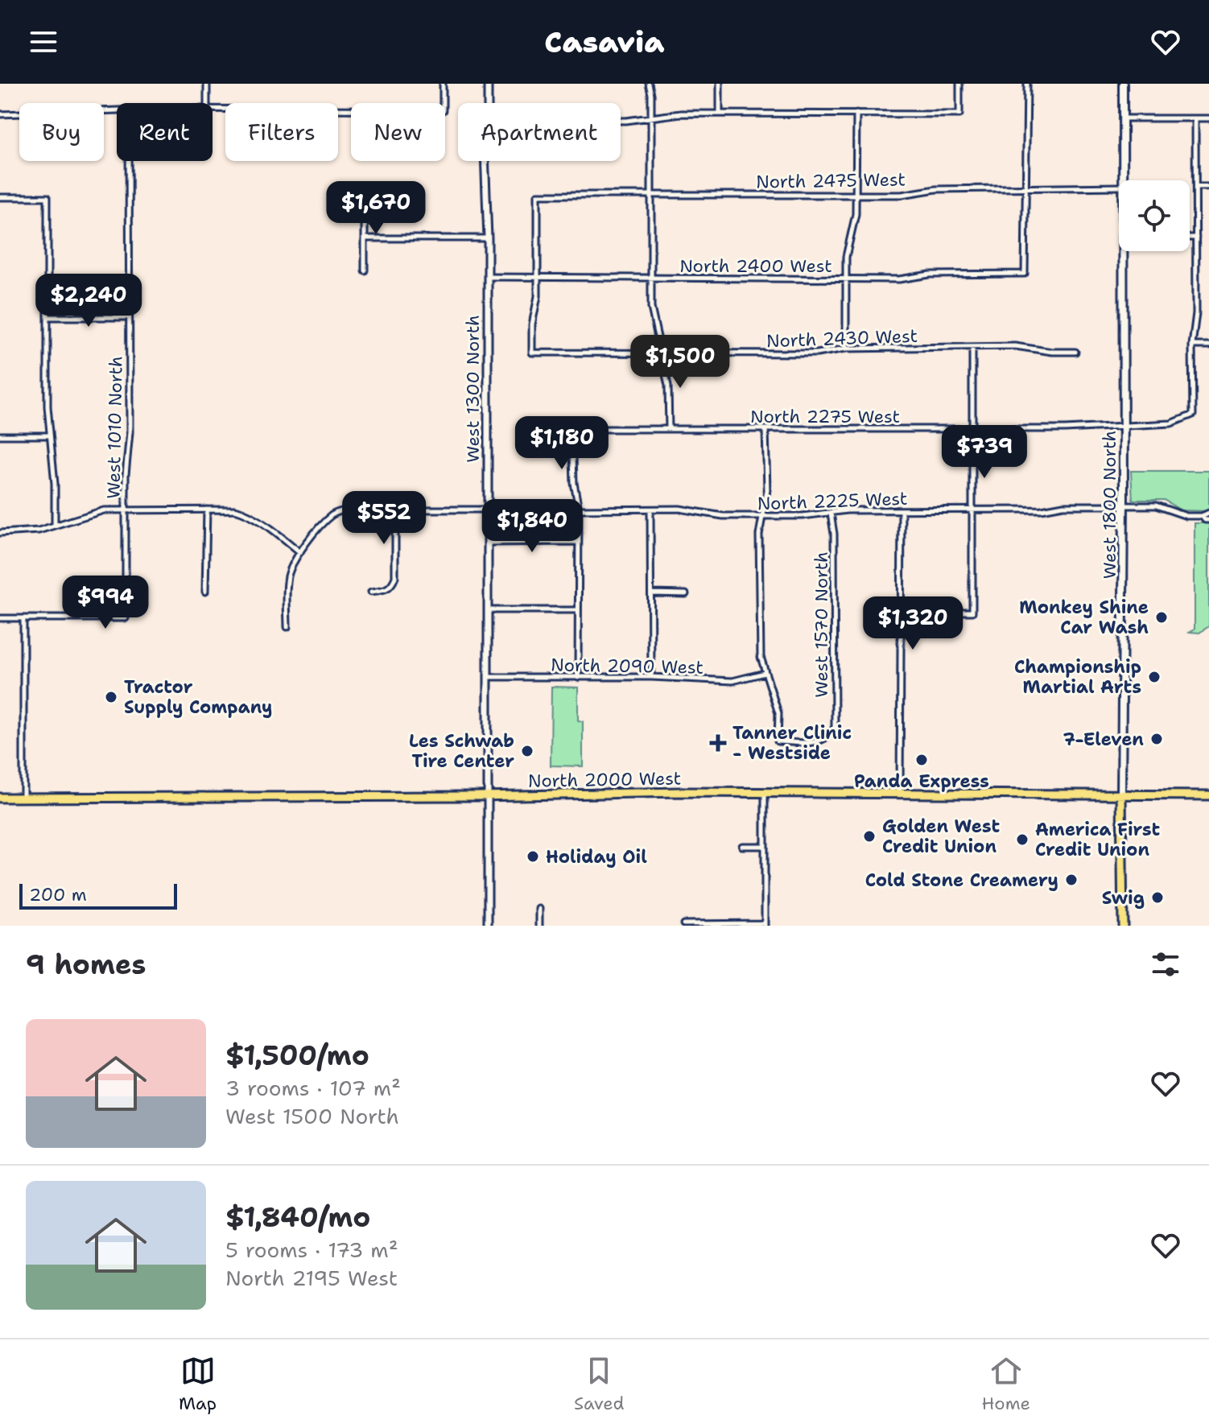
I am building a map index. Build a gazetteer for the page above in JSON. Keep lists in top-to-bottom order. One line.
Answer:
{"streets":{"main road":["West 1800 North","North 2000 West"],"street":["North 2475 West","North 2400 West","North 2430 West","West 1300 North","North 2275 West","West 1010 North","North 2225 West","West 1570 North","North 2090 West"]},"crossings":[["North 2475 West","North 2400 West"],["North 2475 West","North 2430 West"],["North 2400 West","North 2430 West"],["North 2400 West","West 1300 North"],["West 1300 North","North 2090 West"],["West 1300 North","North 2000 West"],["North 2275 West","West 1800 North"],["North 2225 West","West 1800 North"],["North 2225 West","West 1570 North"],["West 1800 North","North 2000 West"],["West 1570 North","North 2090 West"]],"places":{"other":["Monkey Shine Car Wash","Championship Martial Arts","Tractor Supply Company","7-Eleven","Les Schwab Tire Center","Panda Express","Golden West Credit Union","America First Credit Union","Holiday Oil","Cold Stone Creamery","Swig"],"health":["Tanner Clinic - Westside"]},"scale_bar":"200 m","page":{"header":"Casavia","chip":["Buy","Rent","Filters","New","Apartment"],"price":["$1,670","$2,240","$1,500","$1,180","$739","$552","$1,840","$994","$1,320"],"scale":"200 m","heading":"9 homes","list":[{"name":"$1,500/mo","note":"3 rooms · 107 m² · West 1500 North"},{"name":"$1,840/mo","note":"5 rooms · 173 m² · North 2195 West"}],"tabs":["Map","Saved","Home"]}}
